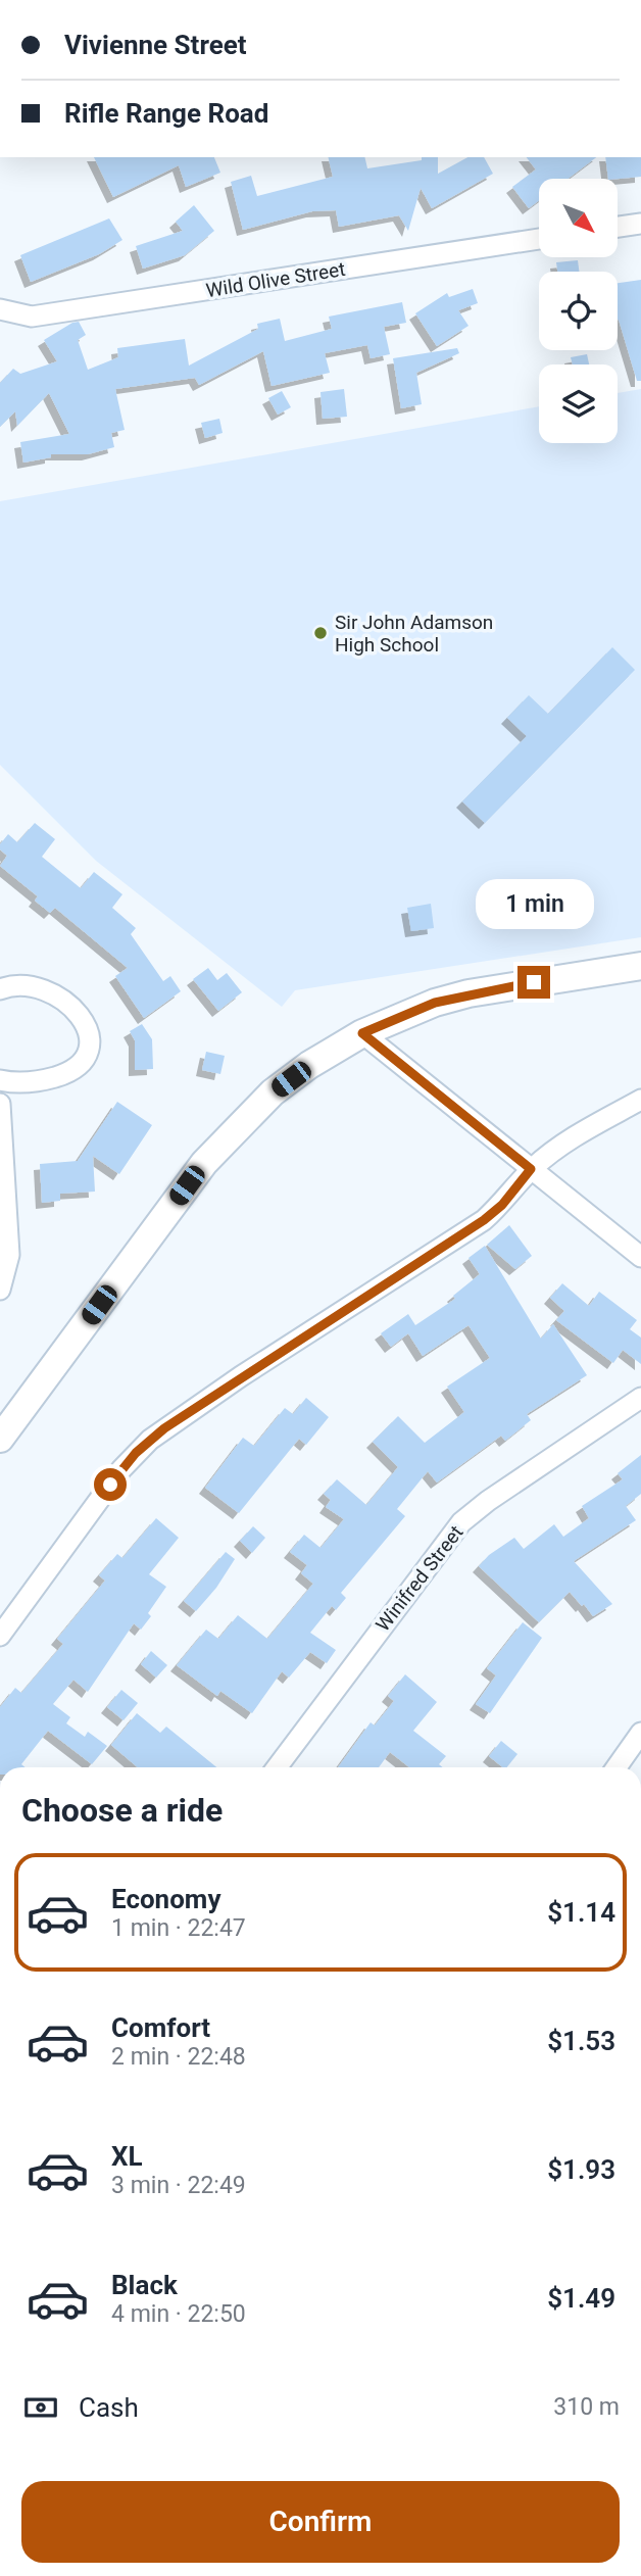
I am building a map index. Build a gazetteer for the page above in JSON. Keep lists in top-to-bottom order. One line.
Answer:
{"streets":{"street":["Wild Olive Street","Winifred Street"]},"places":["Sir John Adamson High School"],"north":"bottom right","page":{"banner":["Vivienne Street","Rifle Range Road"],"bubble":"1 min","heading":"Choose a ride","list":[{"name":"Economy","note":"1 min · 22:47","value":"$1.14"},{"name":"Comfort","note":"2 min · 22:48","value":"$1.53"},{"name":"XL","note":"3 min · 22:49","value":"$1.93"},{"name":"Black","note":"4 min · 22:50","value":"$1.49"}],"pay":["Cash","310 m"],"buttons":"Confirm"}}
